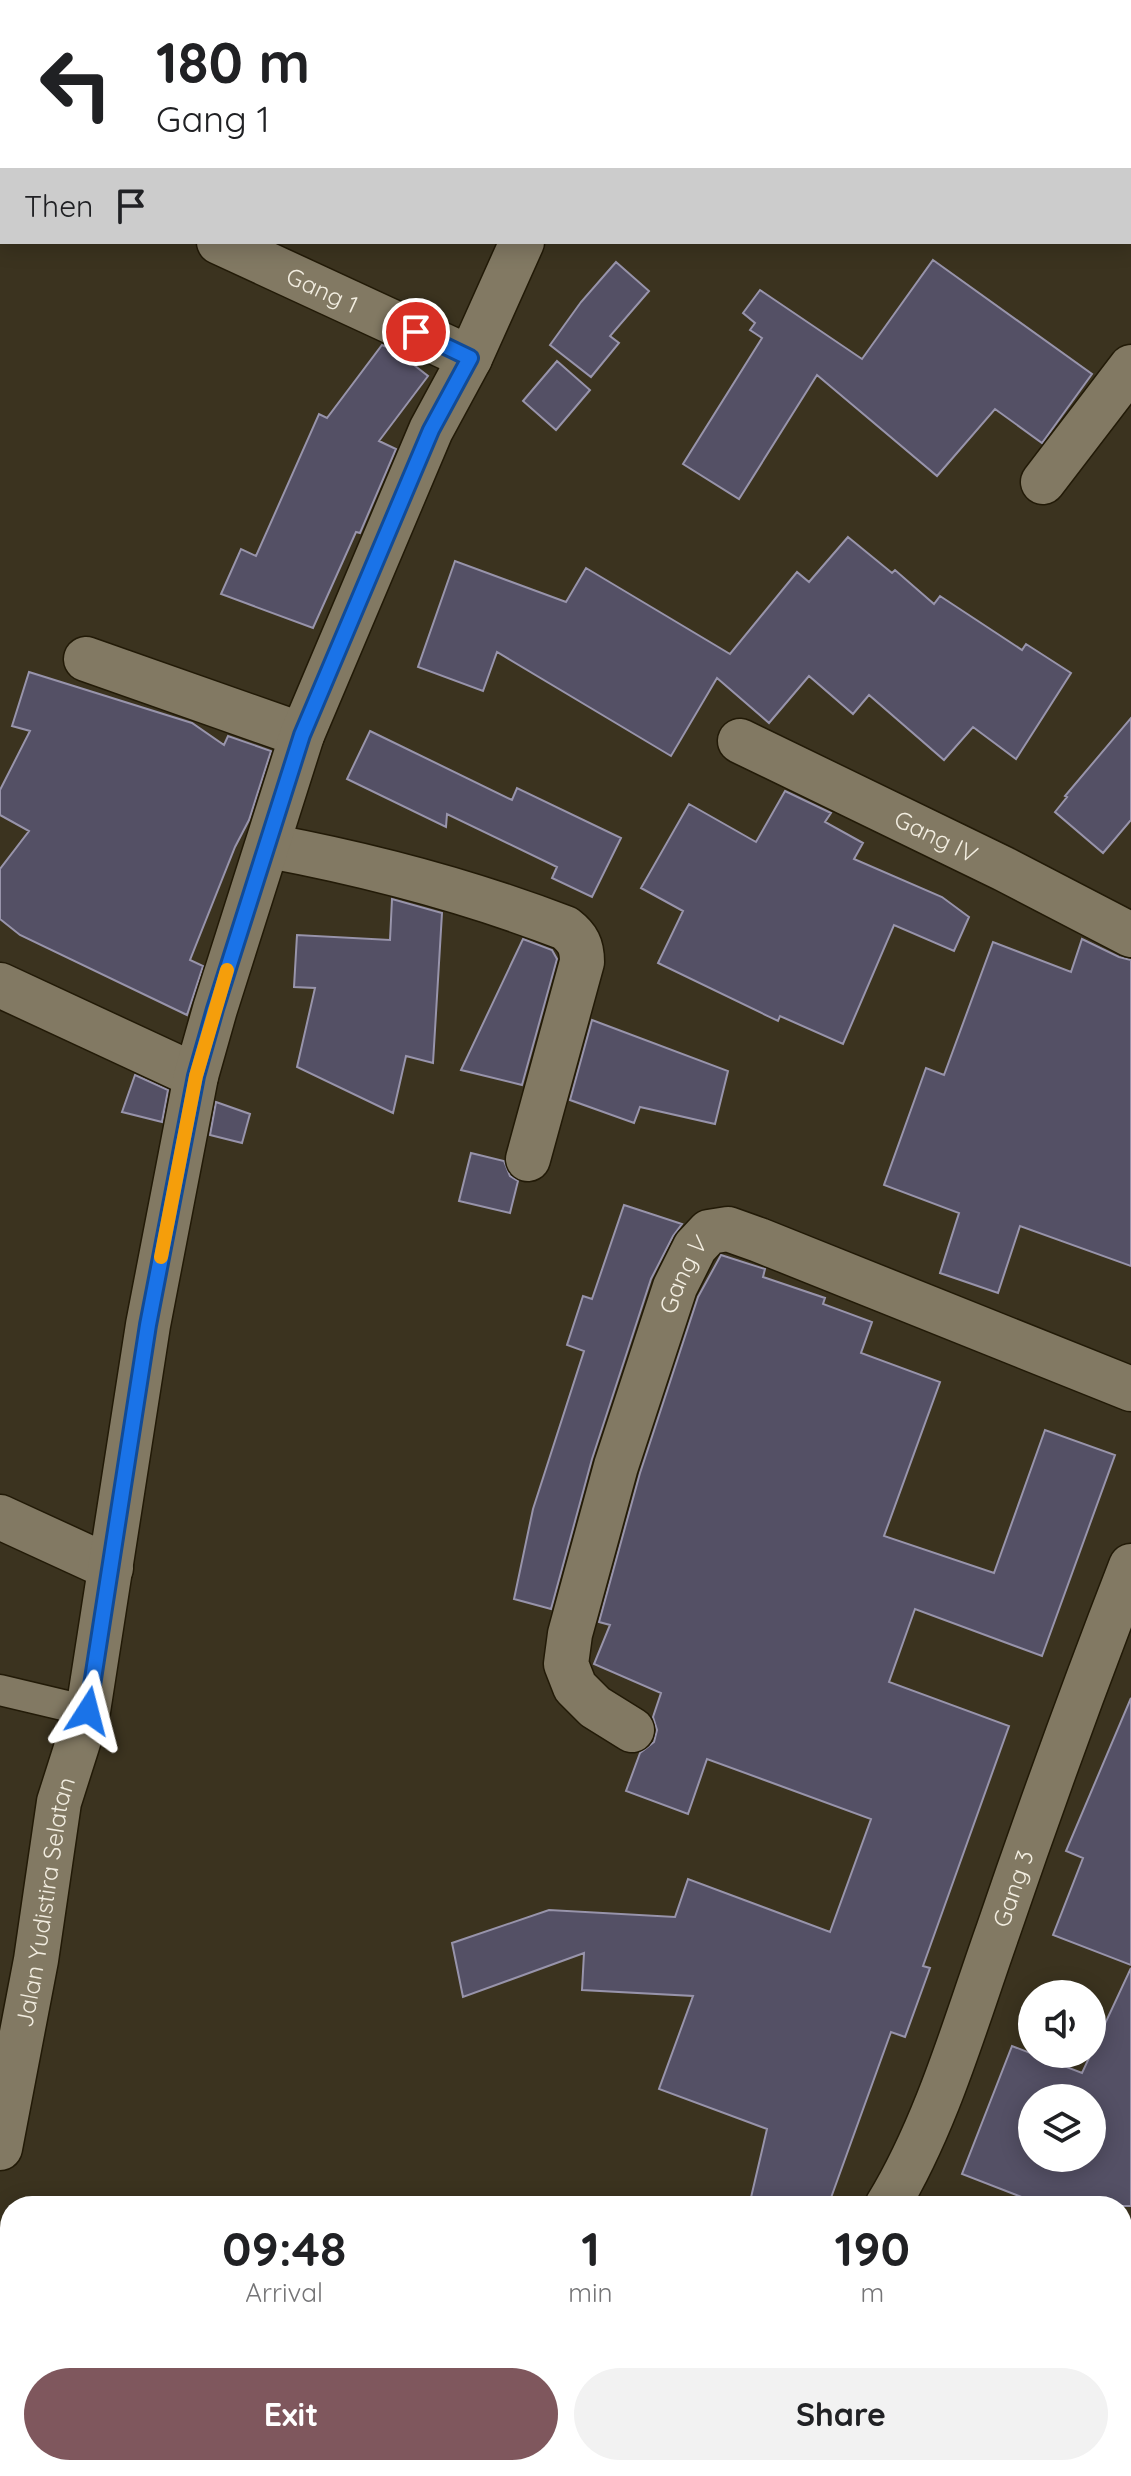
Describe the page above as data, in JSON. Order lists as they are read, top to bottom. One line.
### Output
{"streets":{"street":["Gang 1","Gang IV","Gang V","Gang 3","Jalan Yudistira Selatan"]},"crossings":[["Gang 1","Jalan Yudistira Selatan"]],"page":{"turn":["180 m","Gang 1"],"then":"Then","eta":["09:48","Arrival","1","min","190","m"],"buttons":["Exit","Share"]}}
